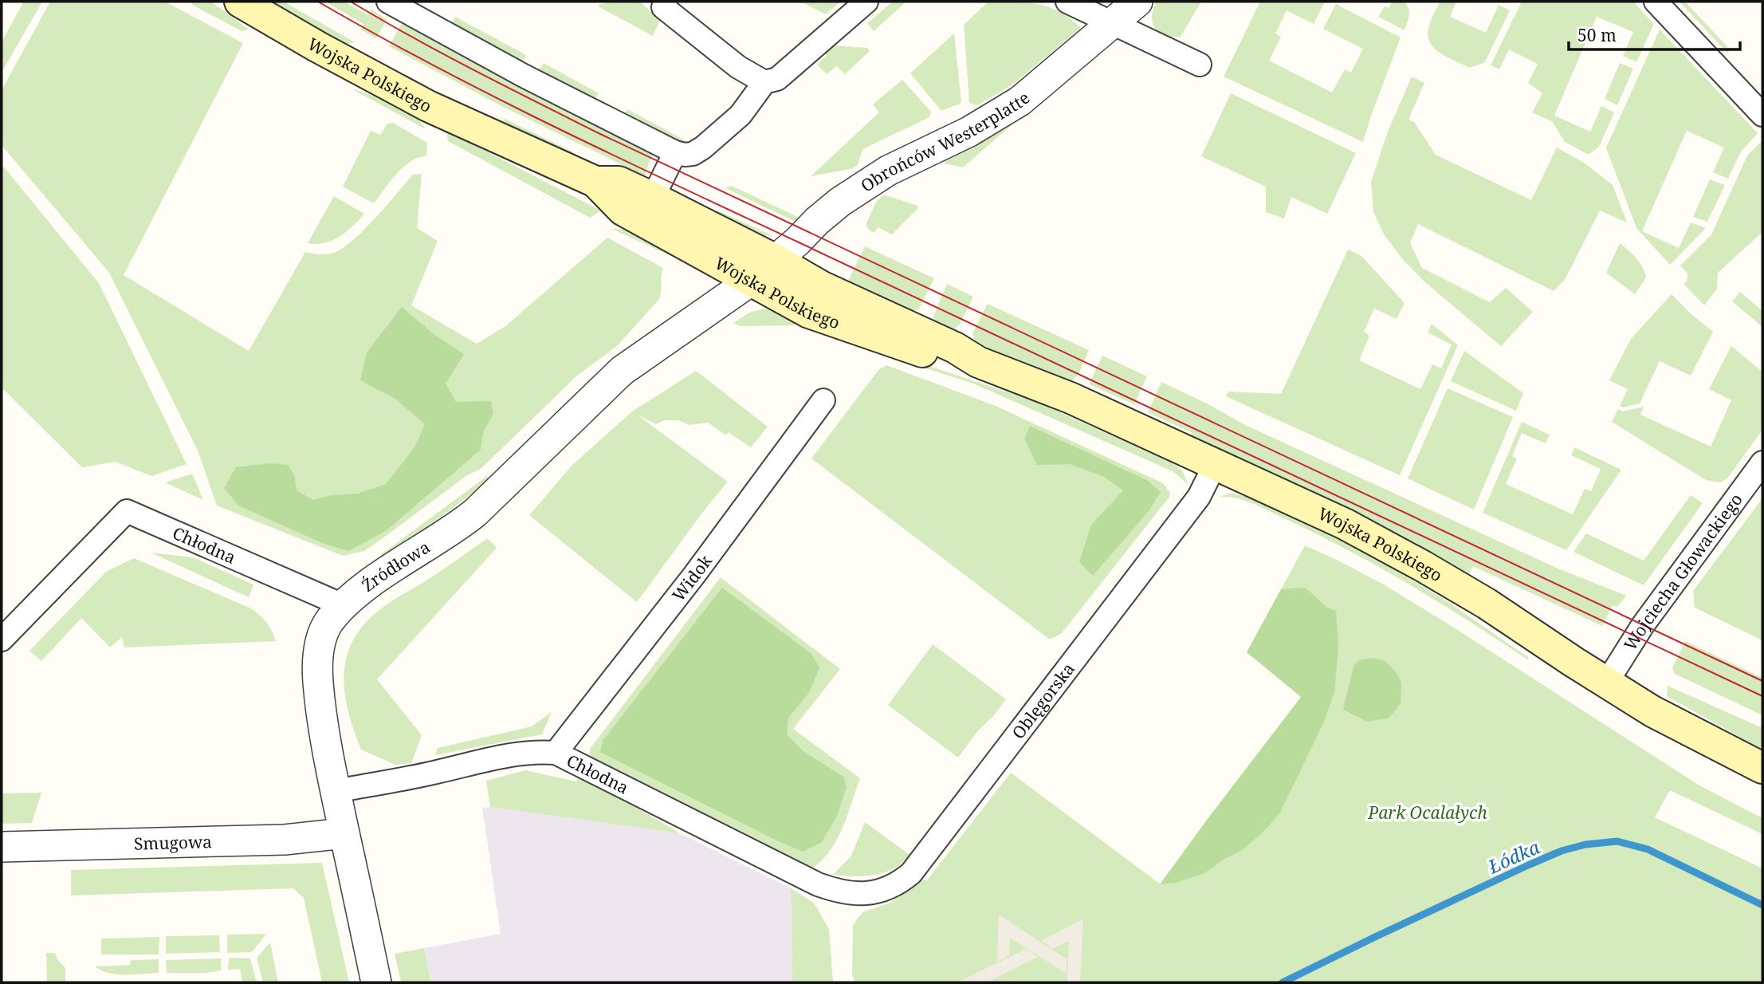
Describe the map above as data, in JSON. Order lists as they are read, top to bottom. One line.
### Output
{"streets":{"main road":["Wojska Polskiego"],"street":["Obrońców Westerplatte","Chłodna","Źródłowa","Wojciecha Głowackiego","Widok","Oblęgorska","Smugowa"]},"crossings":[["Wojska Polskiego","Obrońców Westerplatte"],["Wojska Polskiego","Źródłowa"],["Wojska Polskiego","Wojciecha Głowackiego"],["Wojska Polskiego","Oblęgorska"],["Obrońców Westerplatte","Źródłowa"],["Chłodna","Źródłowa"],["Chłodna","Widok"],["Chłodna","Oblęgorska"],["Źródłowa","Smugowa"]],"water":["Łódka"],"parks":["Park Ocalałych"],"scale_bar":"50 m"}
